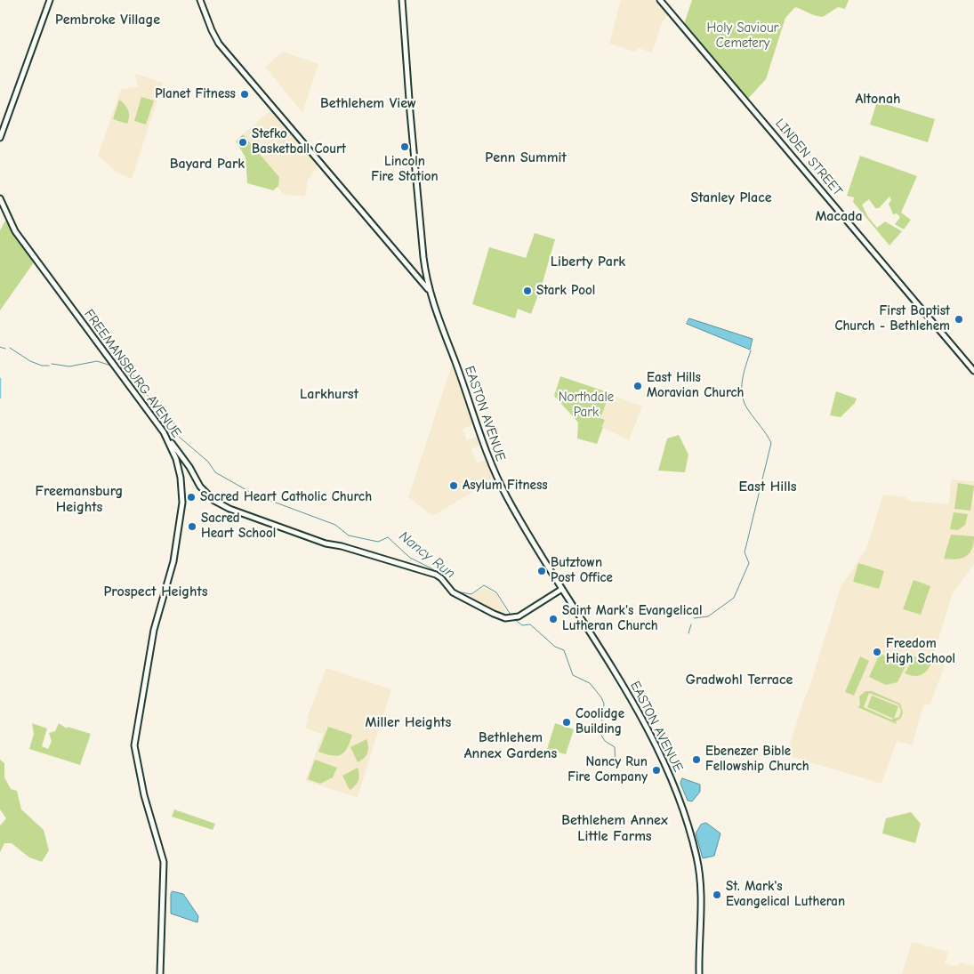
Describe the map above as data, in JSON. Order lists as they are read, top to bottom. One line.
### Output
{"streets":{"main road":["LINDEN STREET","FREEMANSBURG AVENUE","EASTON AVENUE"]},"districts":["Pembroke Village","Altonah","Bethlehem View","Penn Summit","Bayard Park","Stanley Place","Macada","Liberty Park","Larkhurst","East Hills","Freemansburg Heights","Prospect Heights","Gradwohl Terrace","Miller Heights","Bethlehem Annex Gardens","Bethlehem Annex Little Farms"],"water":["Nancy Run"],"parks":["Holy Saviour Cemetery","Northdale Park"],"places":["Planet Fitness","Stefko Basketball Court","Lincoln Fire Station","Stark Pool","First Baptist Church - Bethlehem","East Hills Moravian Church","Asylum Fitness","Sacred Heart Catholic Church","Sacred Heart School","Butztown Post Office","Saint Mark's Evangelical Lutheran Church","Freedom High School","Coolidge Building","Ebenezer Bible Fellowship Church","Nancy Run Fire Company","St. Mark's Evangelical Lutheran"]}
